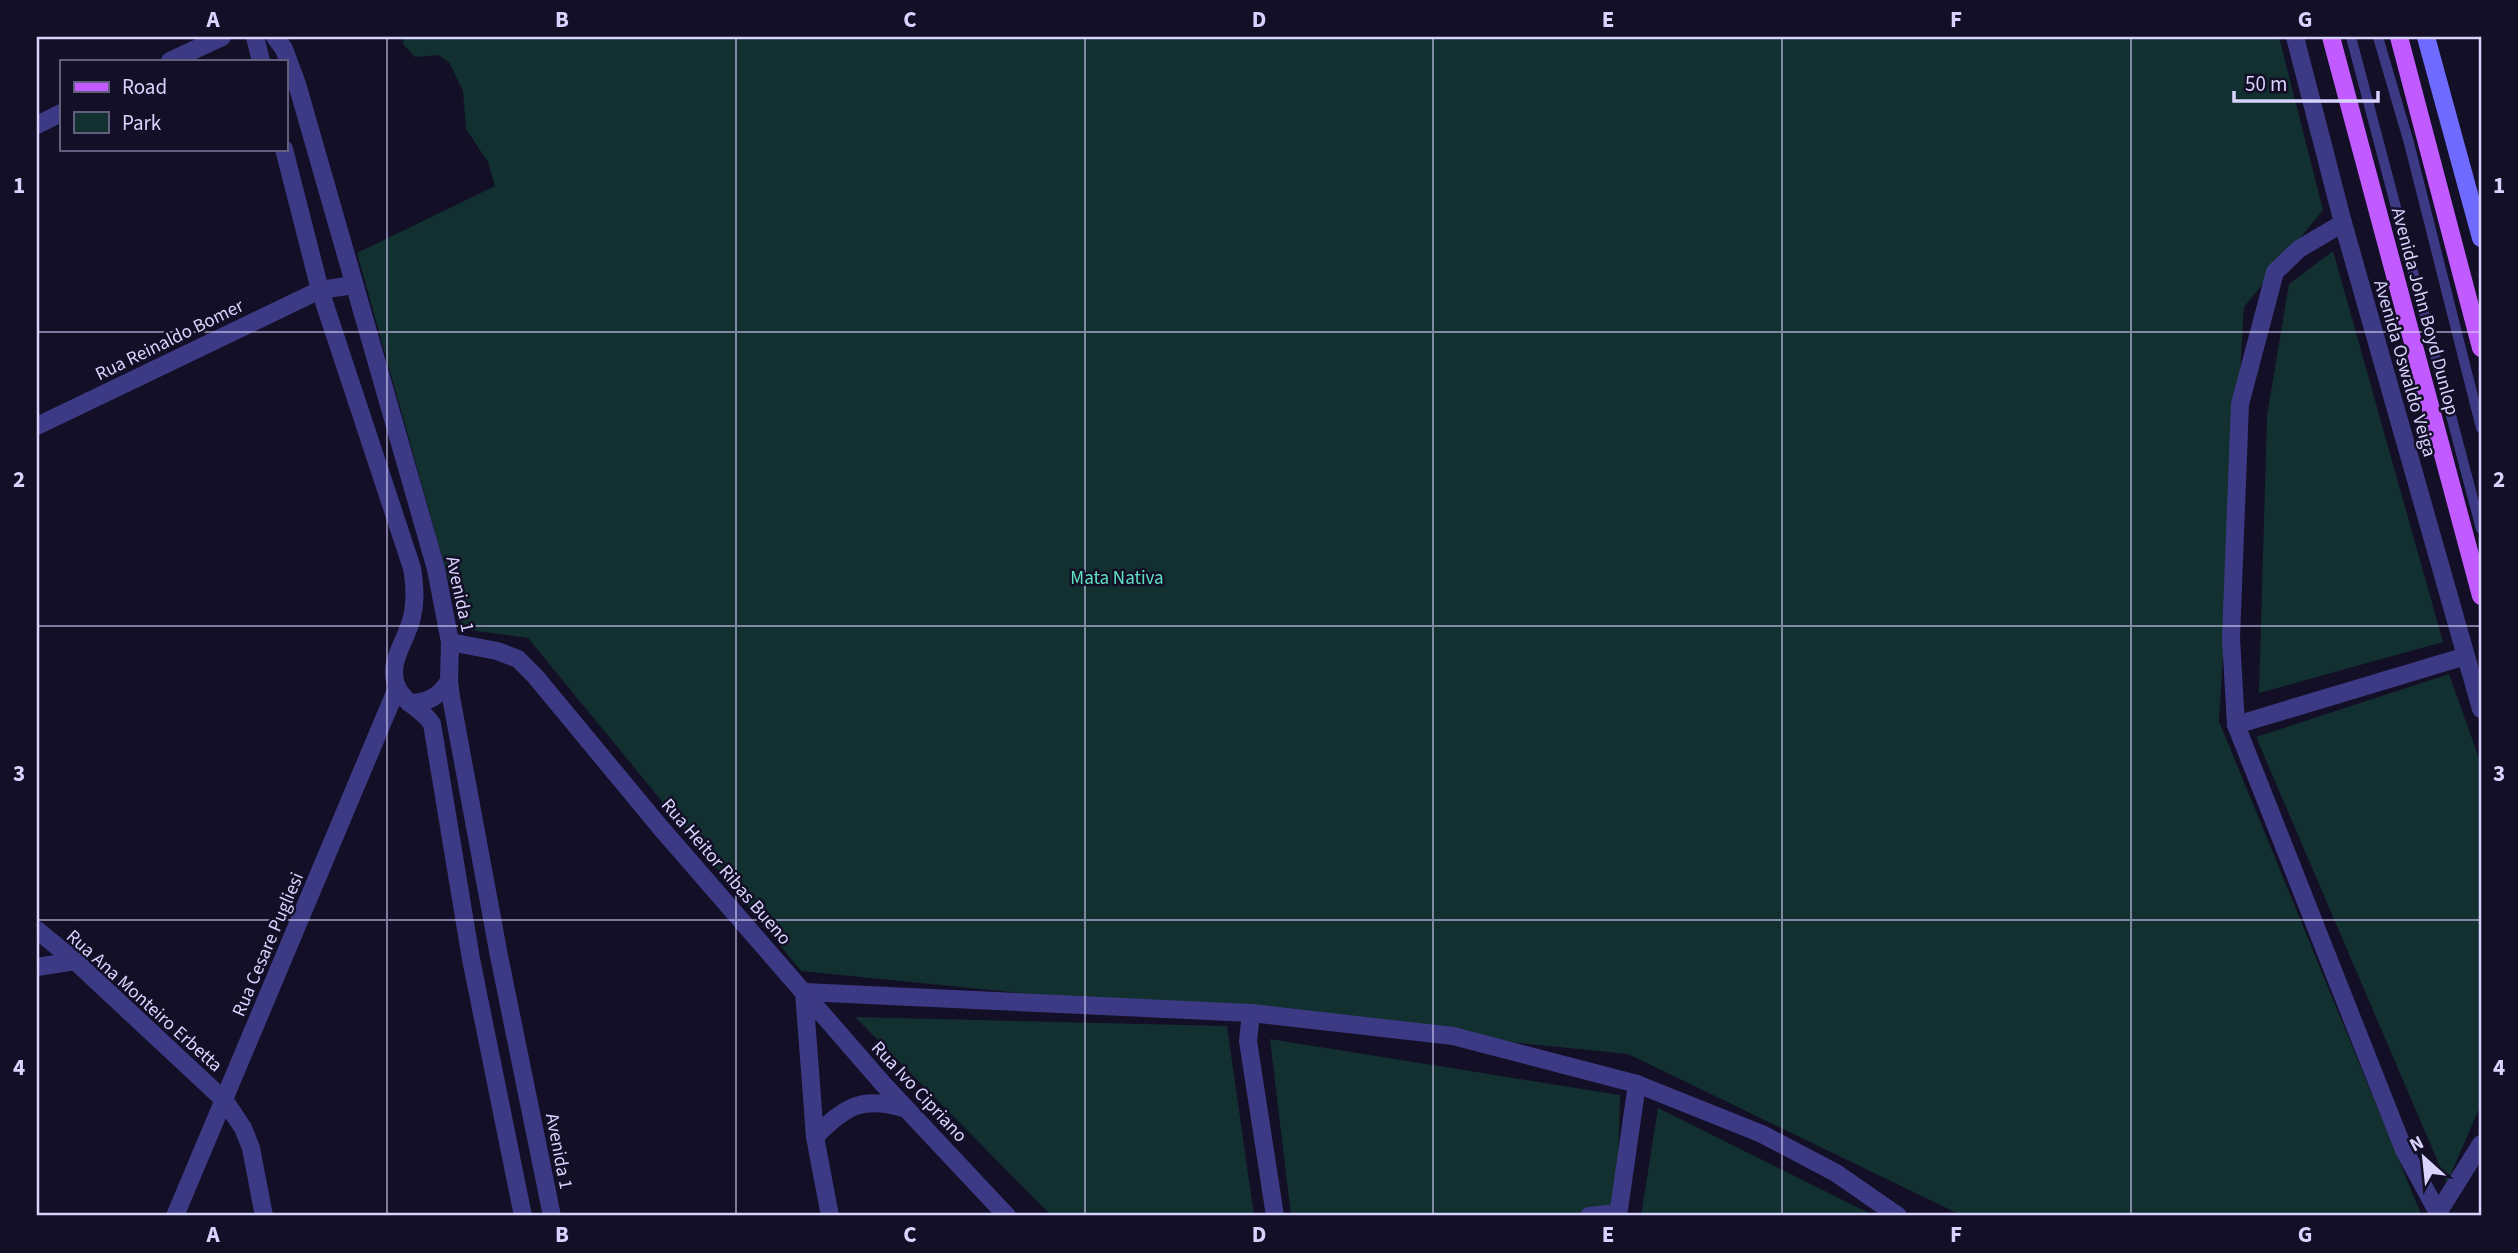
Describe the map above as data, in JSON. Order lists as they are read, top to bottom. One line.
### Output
{"streets":{"main road":["Avenida John Boyd Dunlop"],"street":["Rua Reinaldo Bomer","Avenida Oswaldo Veiga","Avenida 1","Rua Heitor Ribas Bueno","Rua Cesare Pugliesi","Rua Ana Monteiro Erbetta","Rua Ivo Cipriano"]},"crossings":[["Rua Reinaldo Bomer","Avenida 1"],["Avenida 1","Rua Heitor Ribas Bueno"],["Rua Heitor Ribas Bueno","Rua Ivo Cipriano"],["Rua Cesare Pugliesi","Rua Ana Monteiro Erbetta"]],"parks":["Mata Nativa"],"legend":["Road","Park"],"scale_bar":"50 m","north":"top left","grid":{"columns":["A","B","C","D","E","F","G"],"rows":["1","2","3","4"]}}
